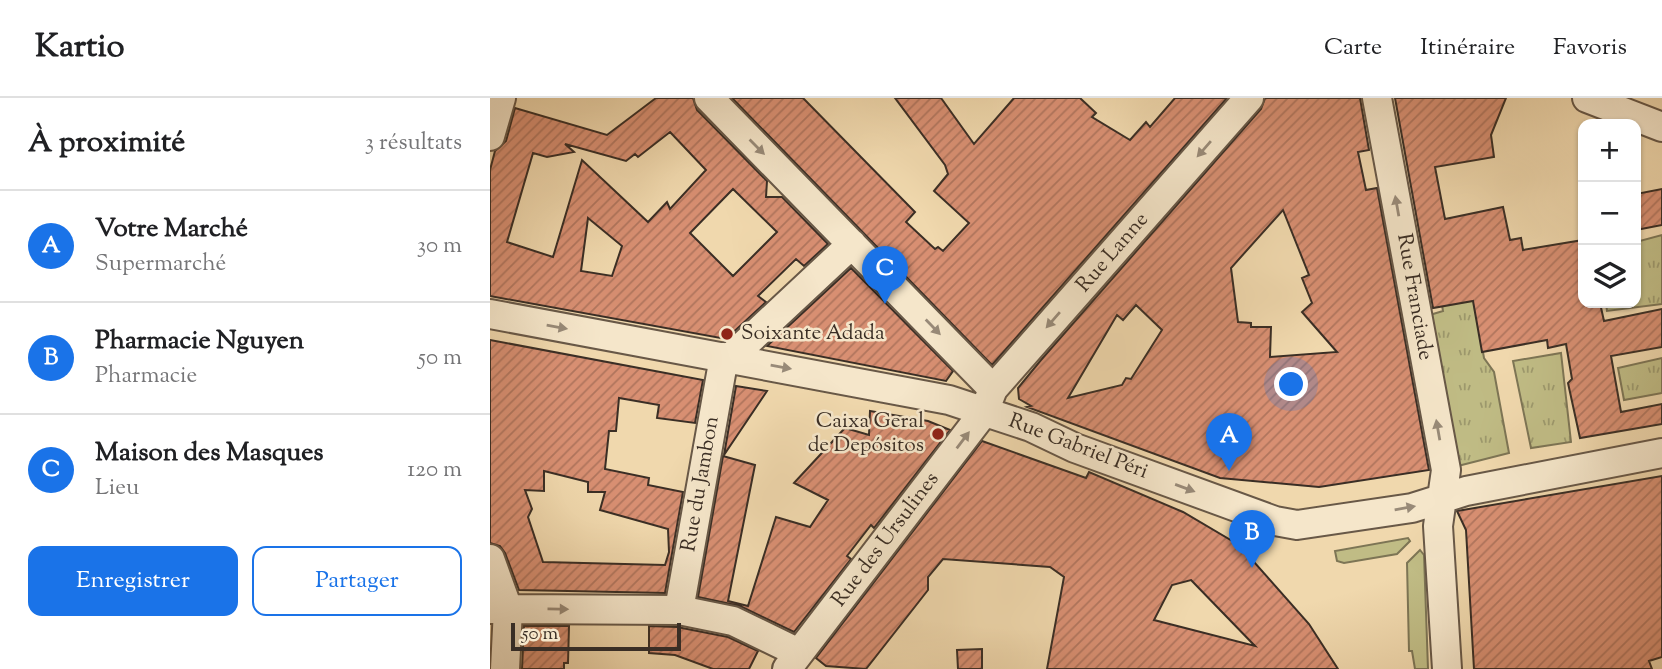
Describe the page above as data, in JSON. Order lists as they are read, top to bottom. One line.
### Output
{"streets":{"street":["Rue Lanne","Rue Franciade","Rue Gabriel Péri","Rue du Jambon","Rue des Ursulines"]},"crossings":[["Rue Lanne","Rue Gabriel Péri"],["Rue Lanne","Rue des Ursulines"],["Rue Franciade","Rue Gabriel Péri"],["Rue Gabriel Péri","Rue du Jambon"],["Rue Gabriel Péri","Rue des Ursulines"]],"one_way":["Rue Lanne","Rue Franciade","Rue Gabriel Péri"],"places":["Soixante Adada","Caixa Geral de Depósitos"],"scale_bar":"50 m","page":{"header":"Kartio","nav":["Carte","Itinéraire","Favoris"],"heading":["À proximité","3 résultats"],"map_buttons":["+","−"],"list":[{"mark":"A","name":"Votre Marché","note":"Supermarché","value":"30 m"},{"mark":"B","name":"Pharmacie Nguyen","note":"Pharmacie","value":"50 m"},{"mark":"C","name":"Maison des Masques","note":"Lieu","value":"120 m"}],"pins":["C","A","B"],"buttons":["Enregistrer","Partager"],"scale":"50 m"}}
